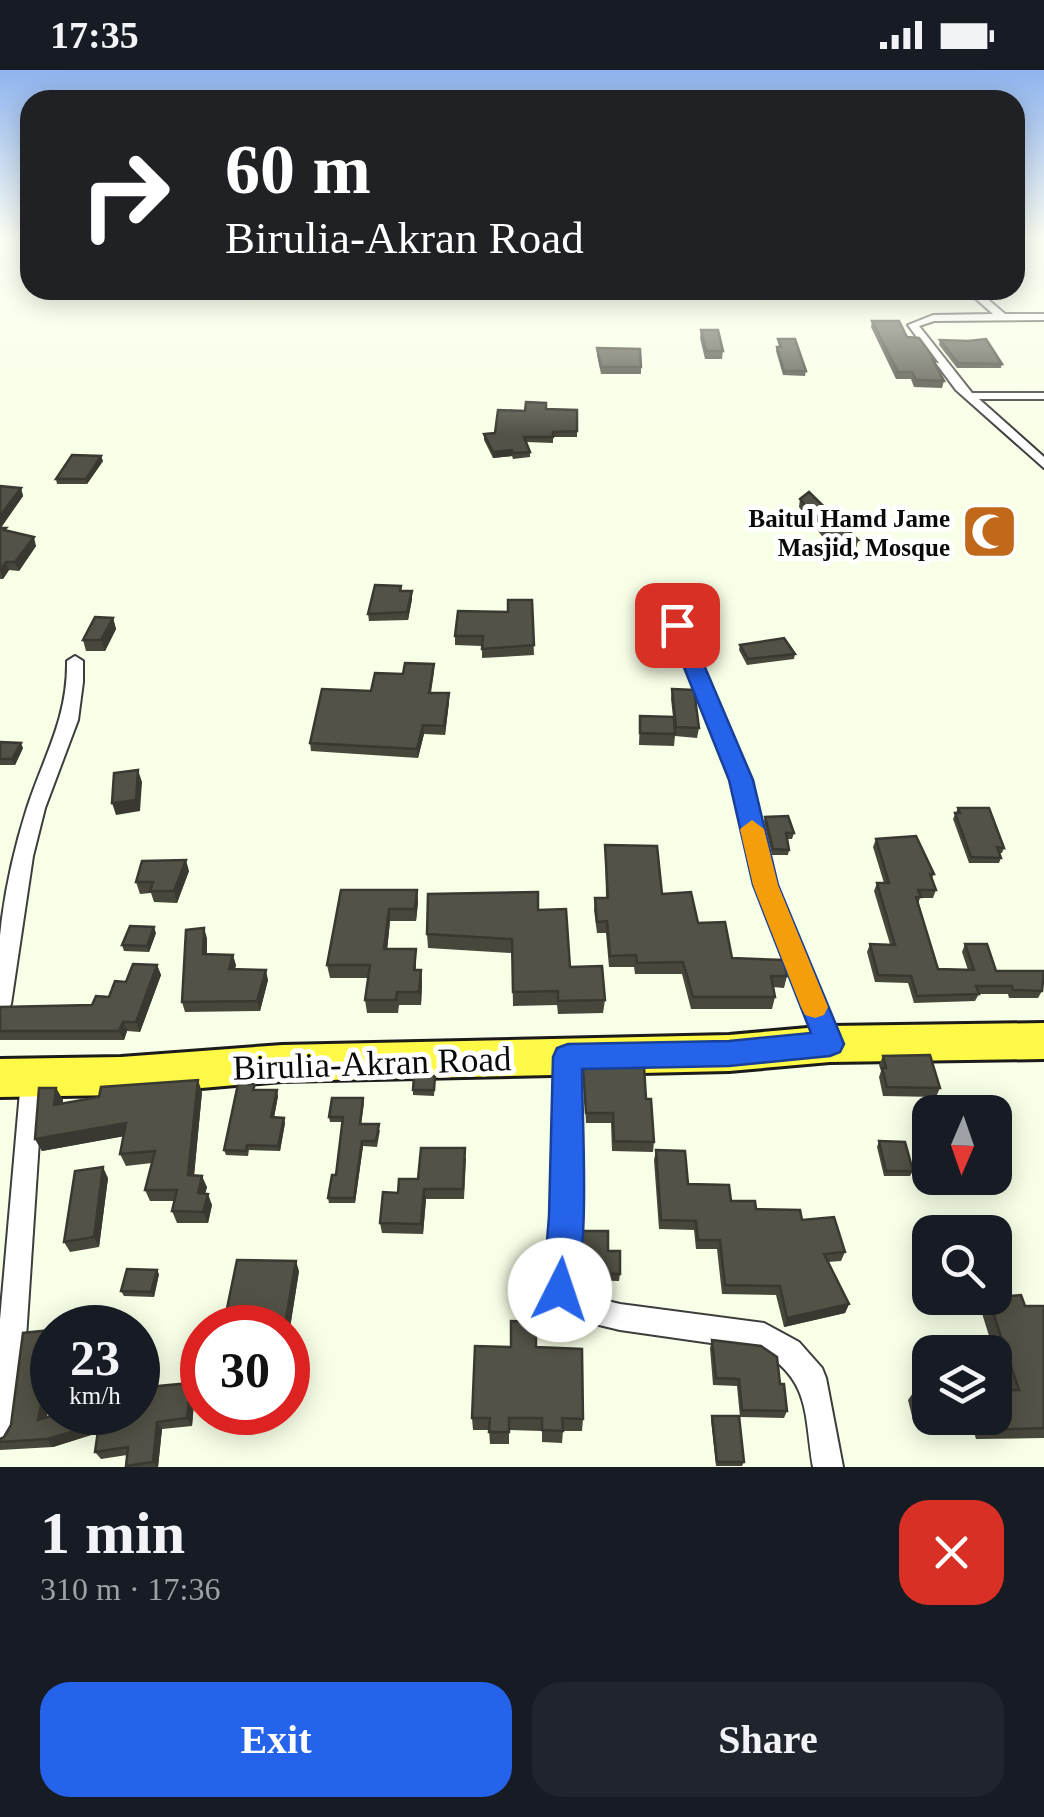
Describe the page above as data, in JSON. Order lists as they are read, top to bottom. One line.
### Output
{"streets":{"highway":["Birulia-Akran Road"]},"places":{"mosque":["Baitul Hamd Jame Masjid, Mosque"]},"north":"bottom","page":{"status":"17:35","turn":["60 m","Birulia-Akran Road"],"speed":"23 km/h","limit":"30","heading":["1 min","310 m · 17:36"],"buttons":["Exit","Share"]}}
